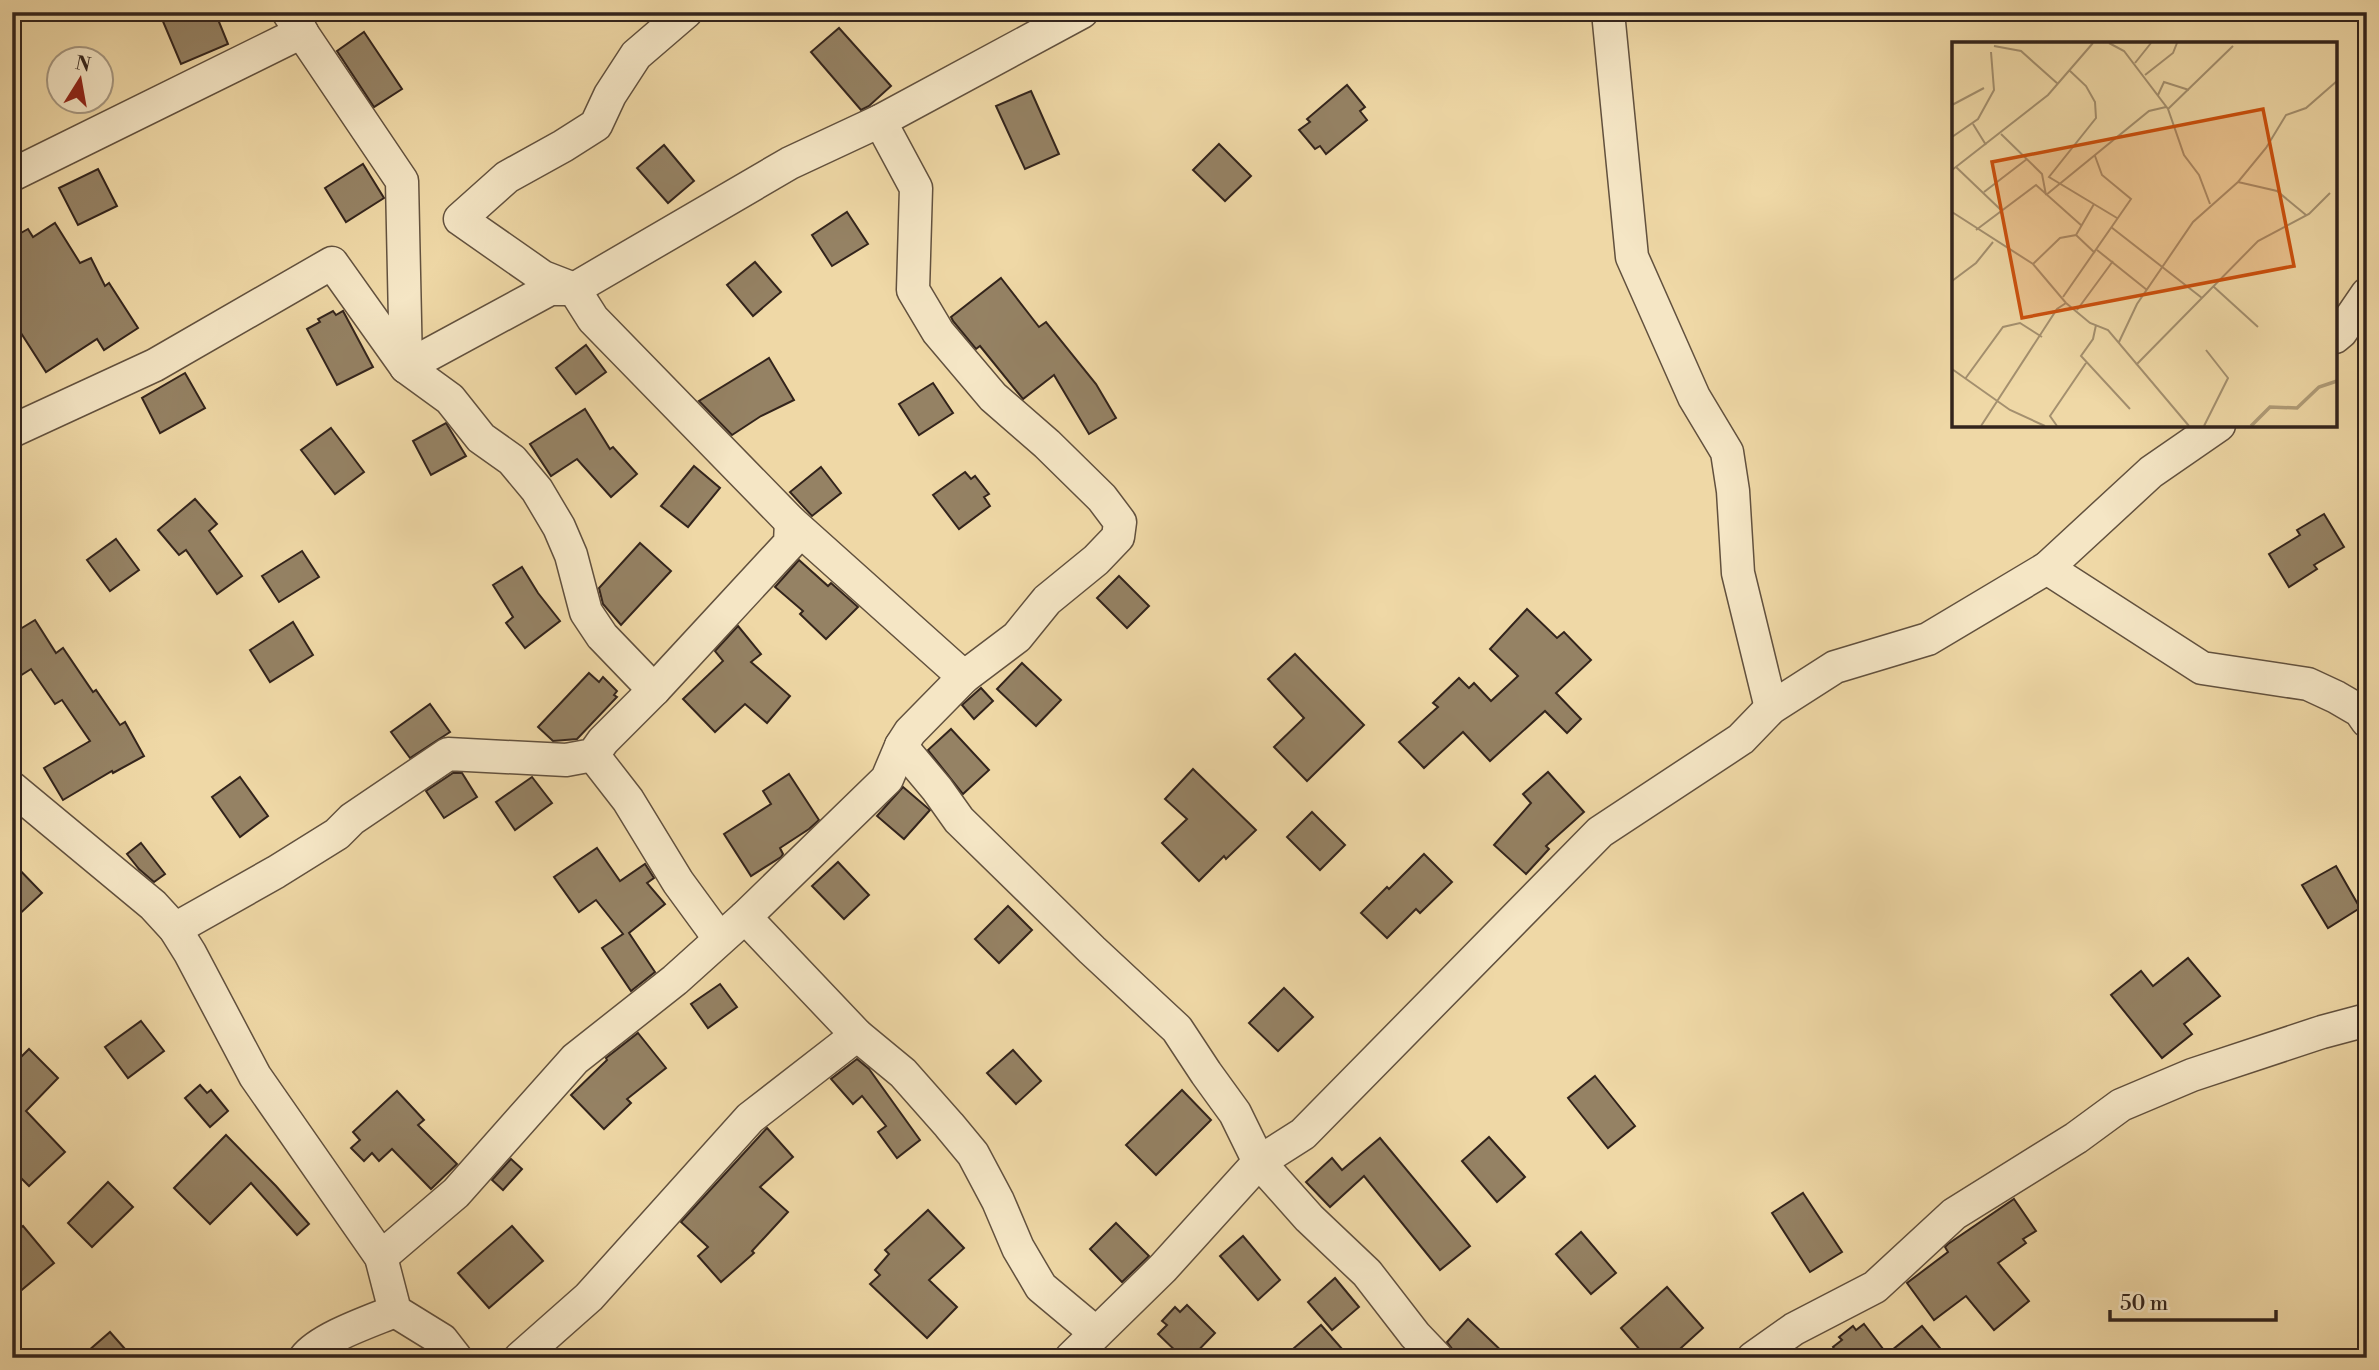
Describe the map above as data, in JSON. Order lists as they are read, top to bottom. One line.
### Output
{"scale_bar":"50 m","north":"top"}
